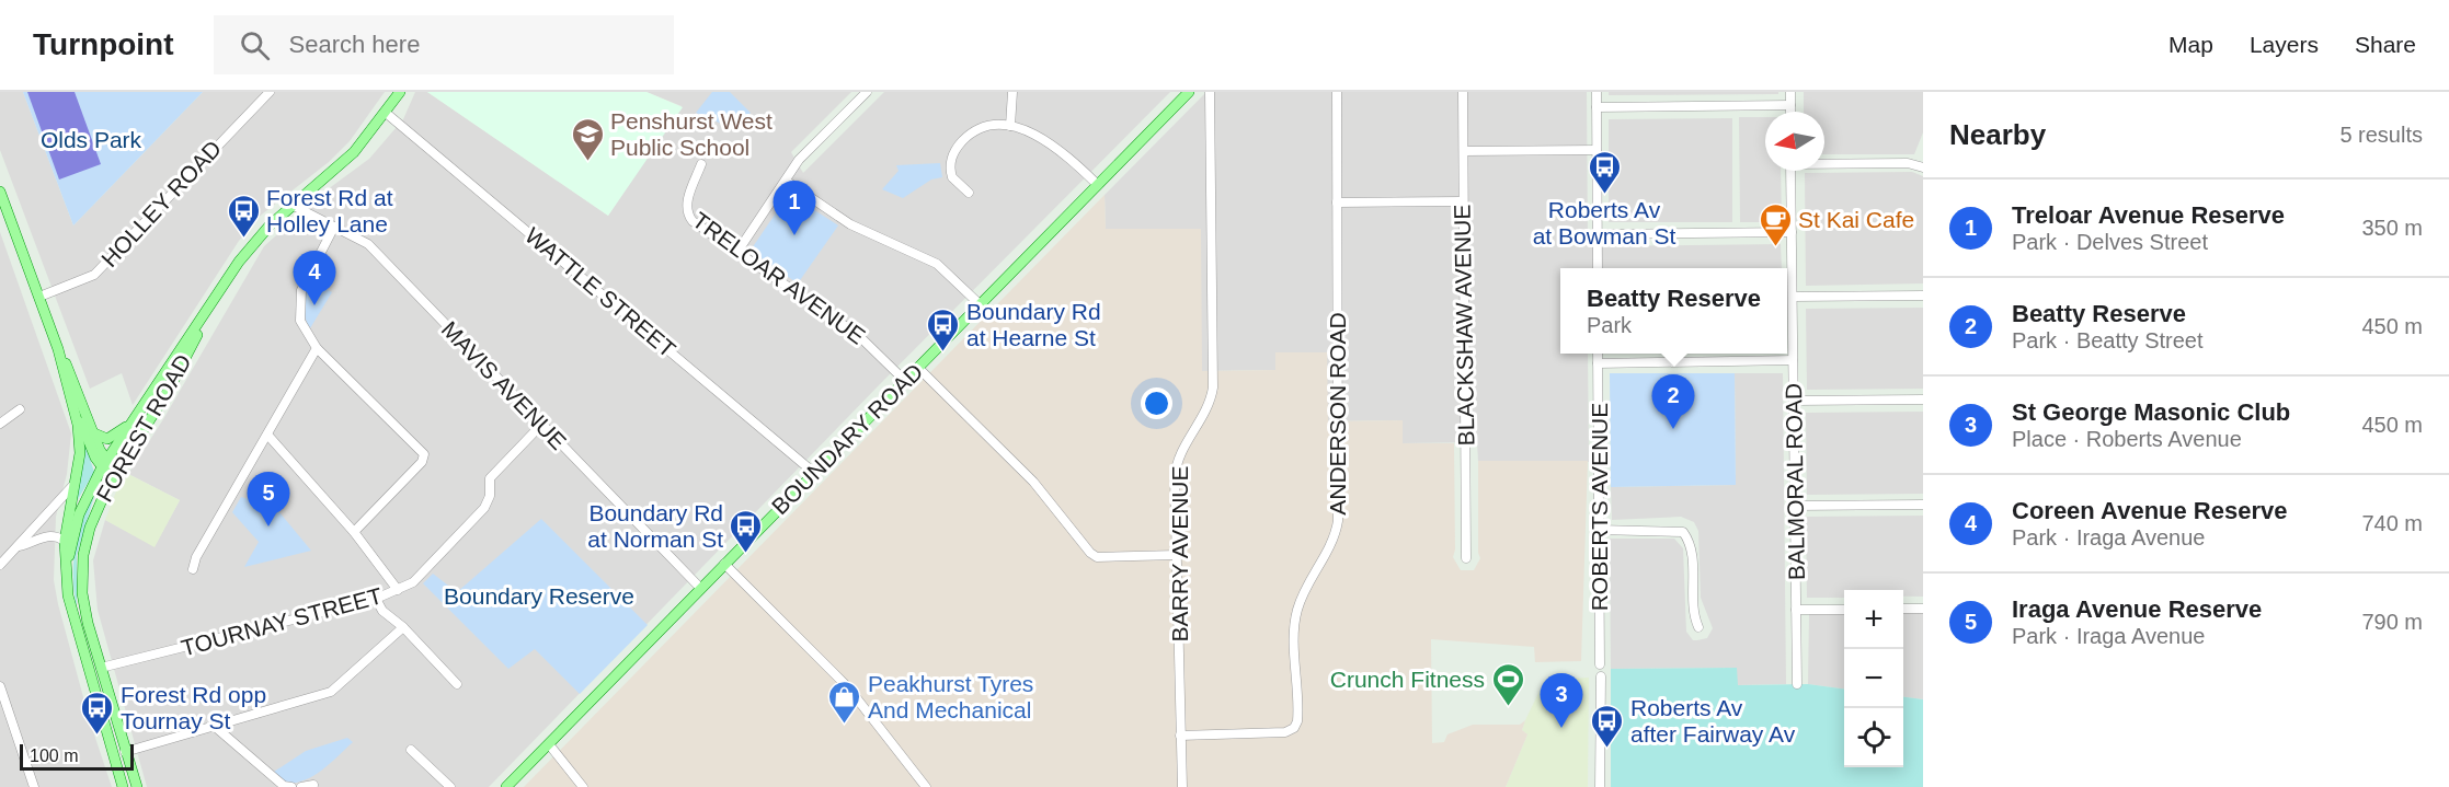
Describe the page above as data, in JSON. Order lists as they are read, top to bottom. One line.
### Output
{"streets":{"main road":["FOREST ROAD","BOUNDARY ROAD"],"street":["HOLLEY ROAD","TRELOAR AVENUE","WATTLE STREET","BLACKSHAW AVENUE","MAVIS AVENUE","ANDERSON ROAD","BALMORAL ROAD","ROBERTS AVENUE","BARRY AVENUE","TOURNAY STREET"]},"crossings":[["TRELOAR AVENUE","BOUNDARY ROAD"],["WATTLE STREET","FOREST ROAD"],["WATTLE STREET","BOUNDARY ROAD"],["MAVIS AVENUE","FOREST ROAD"],["MAVIS AVENUE","BOUNDARY ROAD"],["MAVIS AVENUE","TOURNAY STREET"],["ANDERSON ROAD","BARRY AVENUE"],["FOREST ROAD","TOURNAY STREET"]],"parks":["Olds Park","Boundary Reserve"],"places":{"school or university":["Penshurst West Public School"],"bus stop":["Roberts Av at Bowman St","Forest Rd at Holley Lane","Boundary Rd at Hearne St","Boundary Rd at Norman St","Forest Rd opp Tournay St","Roberts Av after Fairway Av"],"cafe":["St Kai Cafe"],"sports":["Crunch Fitness"],"shop":["Peakhurst Tyres And Mechanical"]},"scale_bar":"100 m","north":"left","page":{"header":"Turnpoint","search":"Search here","nav":["Map","Layers","Share"],"heading":["Nearby","5 results"],"list":[{"mark":"1","name":"Treloar Avenue Reserve","note":"Park · Delves Street","value":"350 m"},{"mark":"2","name":"Beatty Reserve","note":"Park · Beatty Street","value":"450 m"},{"mark":"3","name":"St George Masonic Club","note":"Place · Roberts Avenue","value":"450 m"},{"mark":"4","name":"Coreen Avenue Reserve","note":"Park · Iraga Avenue","value":"740 m"},{"mark":"5","name":"Iraga Avenue Reserve","note":"Park · Iraga Avenue","value":"790 m"}],"pins":["1","4","2","5","3"],"popup":["Beatty Reserve","Park"],"map_buttons":["+","−"],"scale":"100 m"}}
